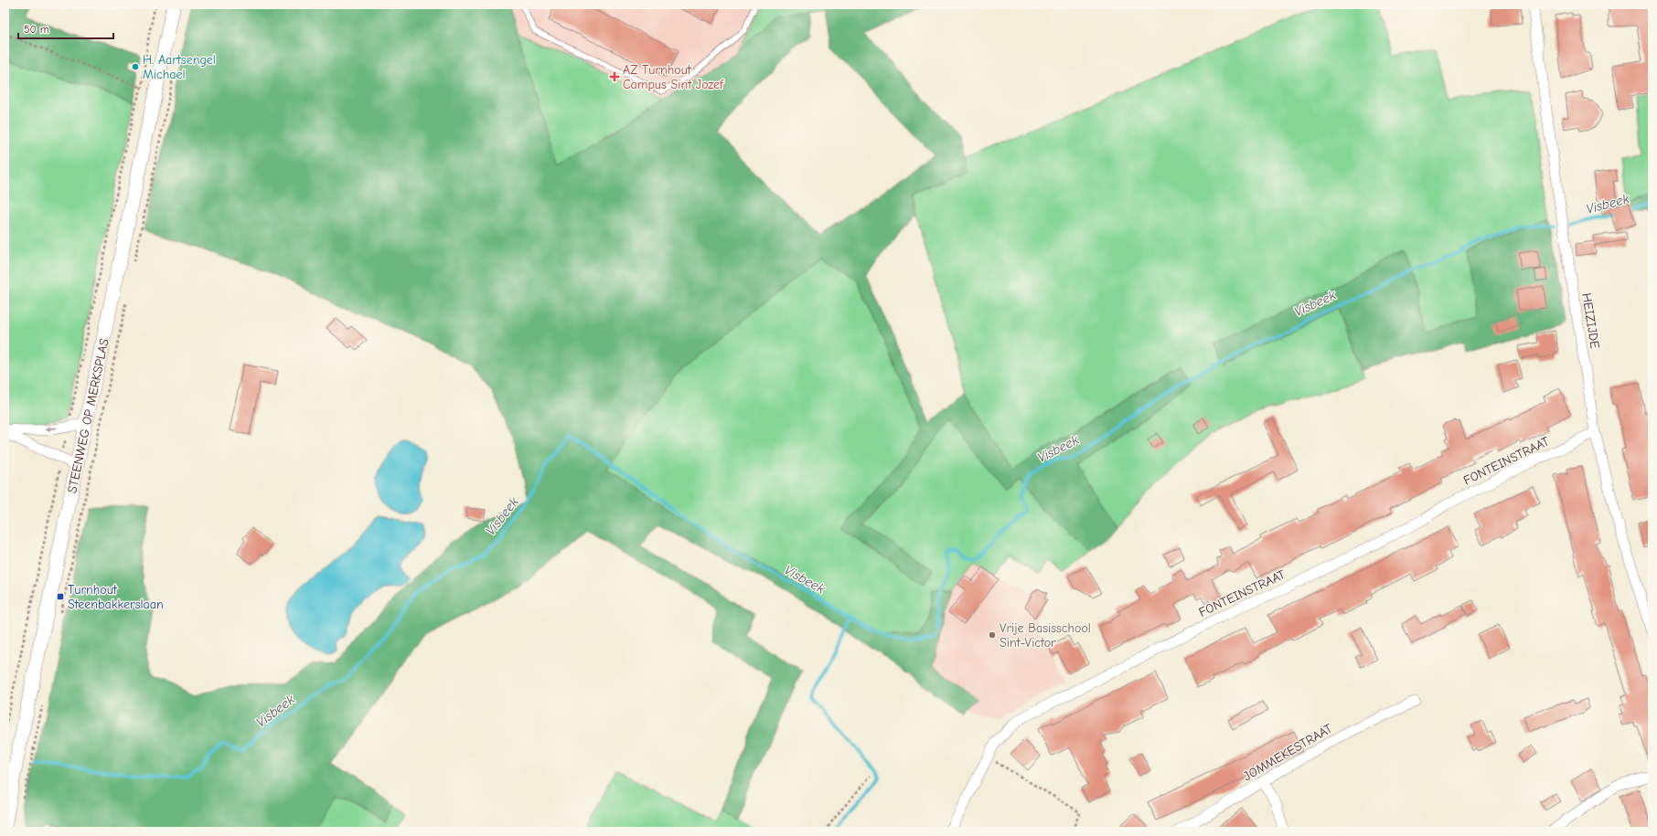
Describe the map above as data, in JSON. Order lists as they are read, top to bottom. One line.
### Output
{"streets":{"street":["HEIZIJDE","STEENWEG OP MERKSPLAS","FONTEINSTRAAT","JOMMEKESTRAAT"]},"crossings":[["HEIZIJDE","FONTEINSTRAAT"]],"water":["Visbeek"],"places":{"other":["H. Aartsengel Michael","Vrije Basisschool Sint-Victor"],"health":["AZ Turnhout Campus Sint Jozef"],"transit":["Turnhout Steenbakkerslaan"]},"scale_bar":"50 m"}
